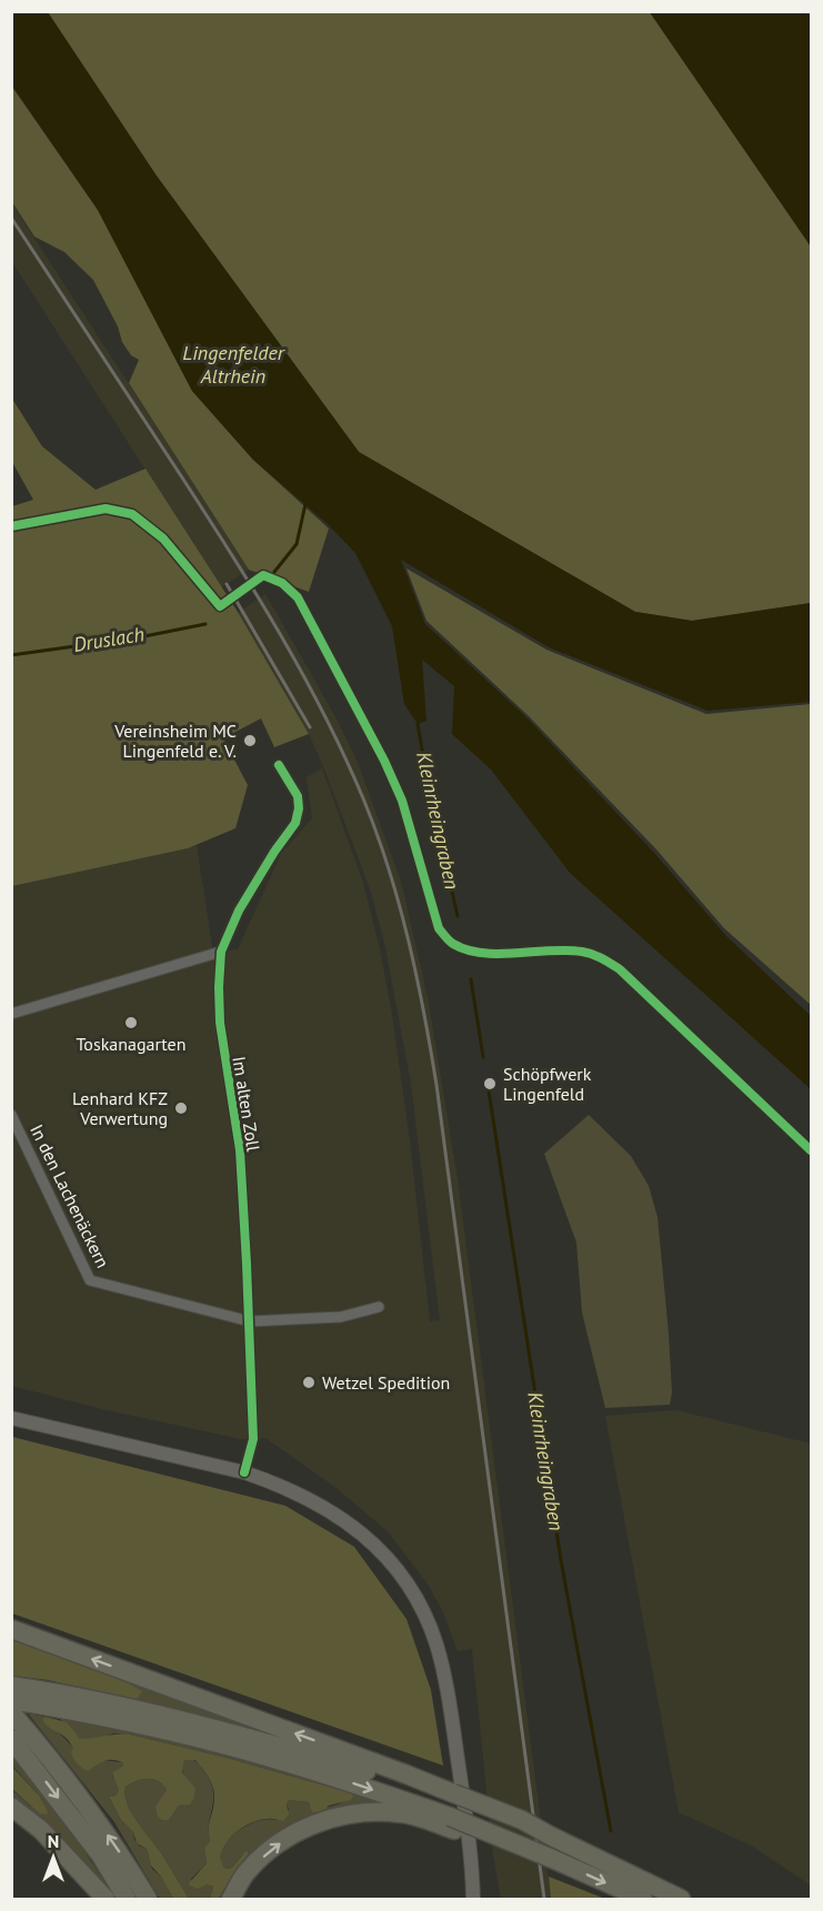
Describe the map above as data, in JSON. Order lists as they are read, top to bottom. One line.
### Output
{"streets":{"street":["Im alten Zoll","In den Lachenäckern"]},"crossings":[["Im alten Zoll","In den Lachenäckern"]],"water":["Lingenfelder Altrhein","Druslach","Kleinrheingraben"],"places":["Vereinsheim MC Lingenfeld e. V.","Toskanagarten","Schöpfwerk Lingenfeld","Lenhard KFZ Verwertung","Wetzel Spedition"],"north":"top"}
